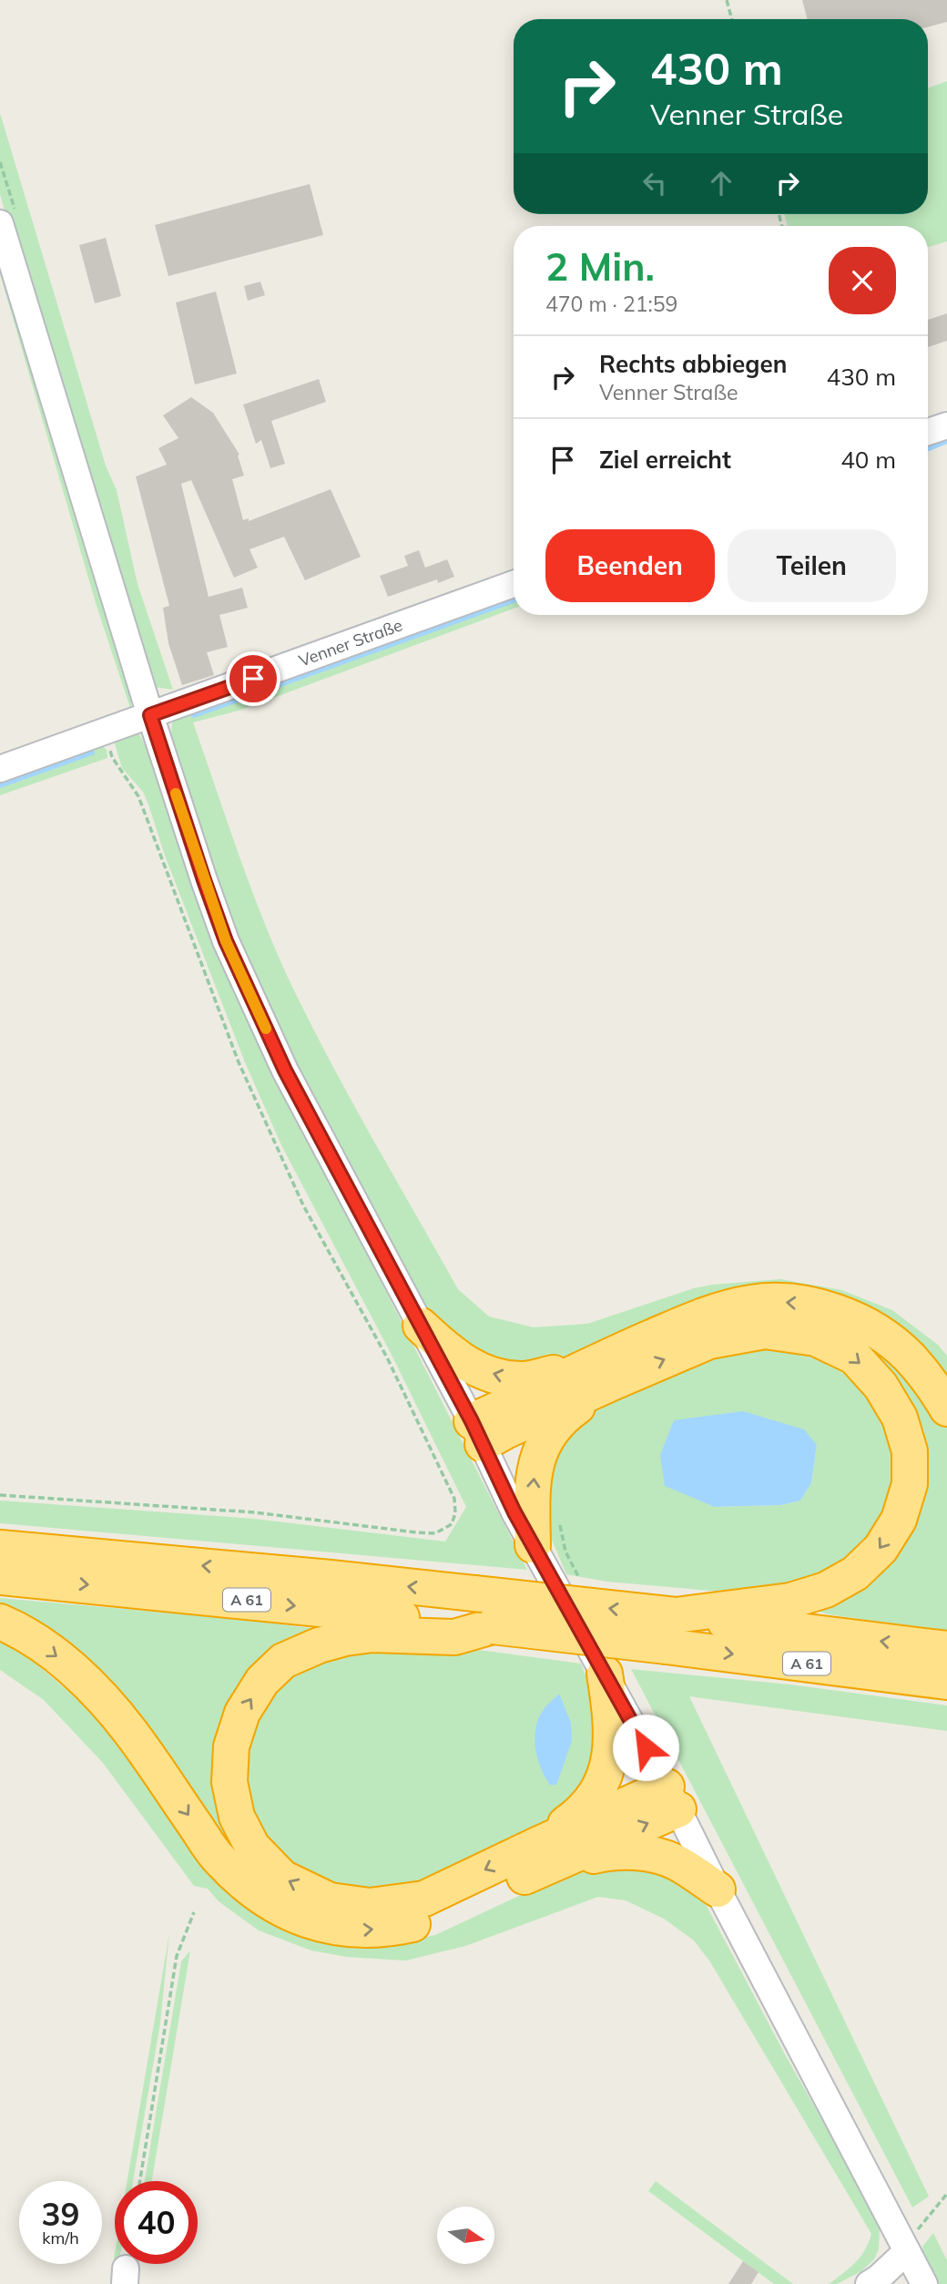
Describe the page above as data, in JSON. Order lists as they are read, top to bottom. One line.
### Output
{"streets":{"highway":["A 61"],"street":["Venner Straße"]},"north":"right","page":{"turn":["430 m","Venner Straße"],"heading":["2 Min.","470 m · 21:59"],"list":[{"name":"Rechts abbiegen","note":"Venner Straße","value":"430 m"},{"name":"Ziel erreicht","value":"40 m"}],"buttons":["Beenden","Teilen"],"speed":"39 km/h","limit":"40"}}
